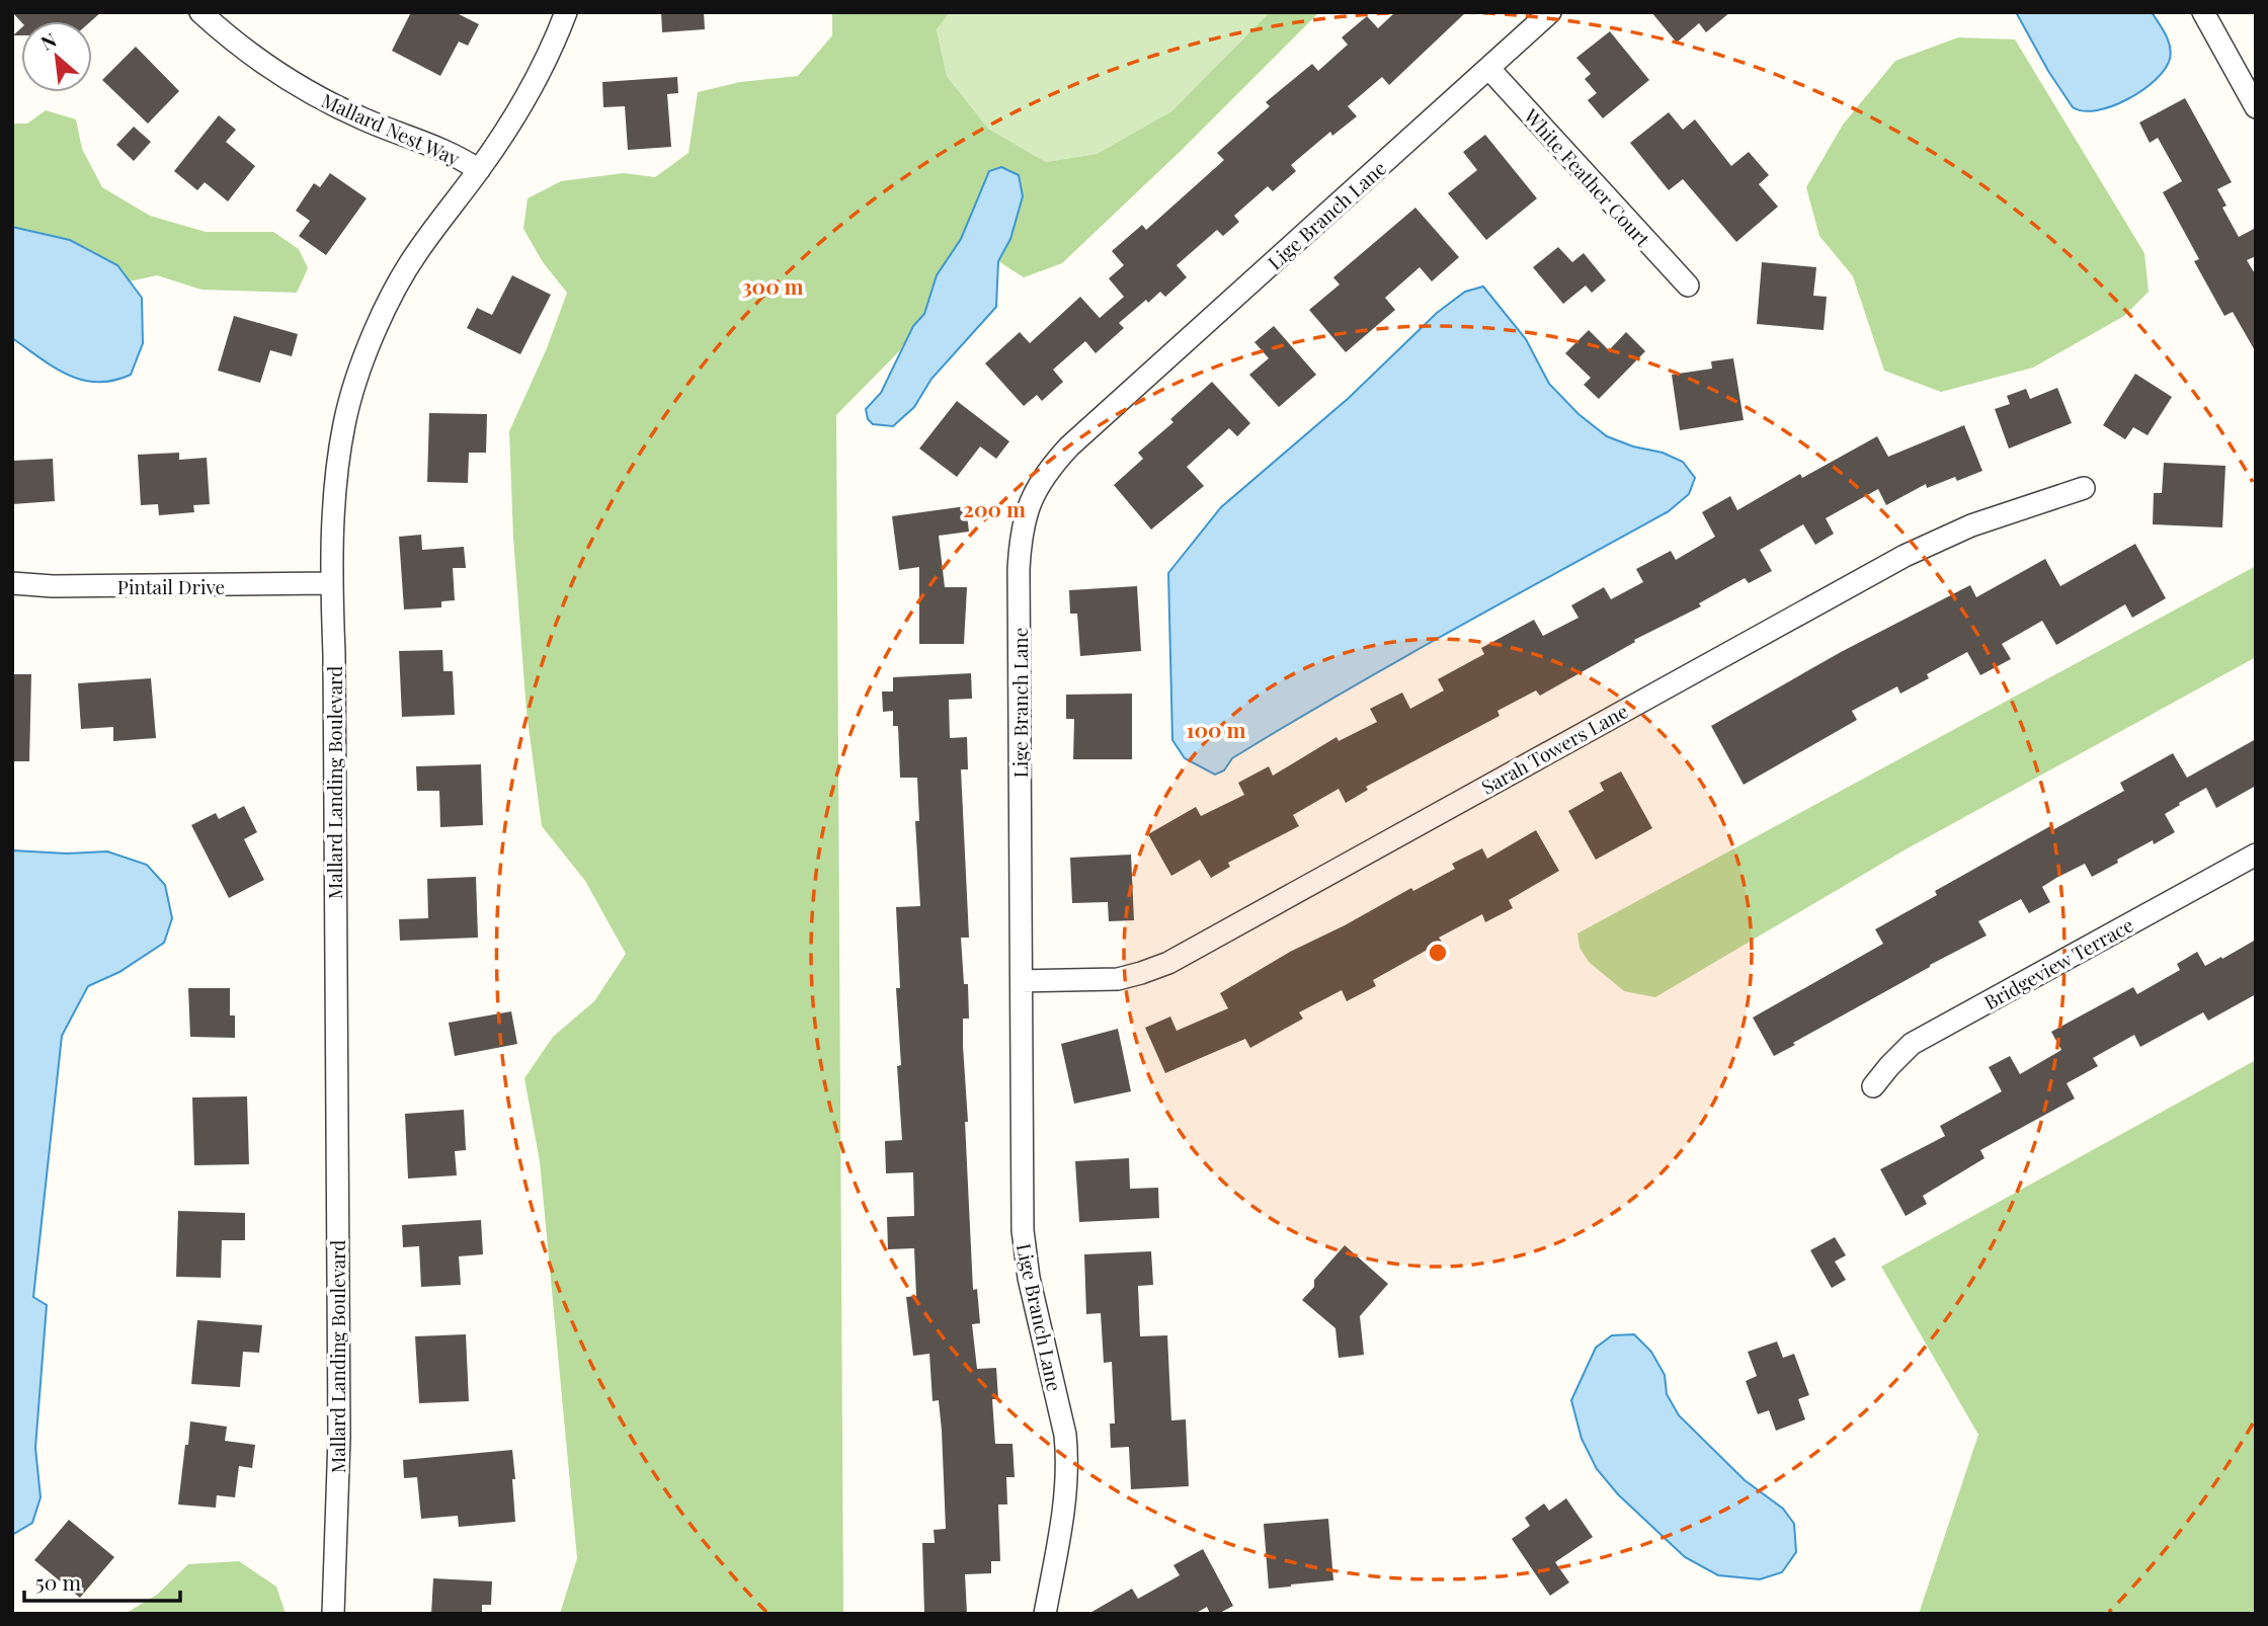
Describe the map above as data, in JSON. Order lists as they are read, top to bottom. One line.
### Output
{"streets":{"street":["Mallard Nest Way","White Feather Court","Lige Branch Lane","Pintail Drive","Sarah Towers Lane","Mallard Landing Boulevard","Bridgeview Terrace"]},"crossings":[["Mallard Nest Way","Mallard Landing Boulevard"],["White Feather Court","Lige Branch Lane"],["Lige Branch Lane","Sarah Towers Lane"],["Pintail Drive","Mallard Landing Boulevard"]],"scale_bar":"50 m","north":"top left","rings":["300 m","200 m","100 m"]}
